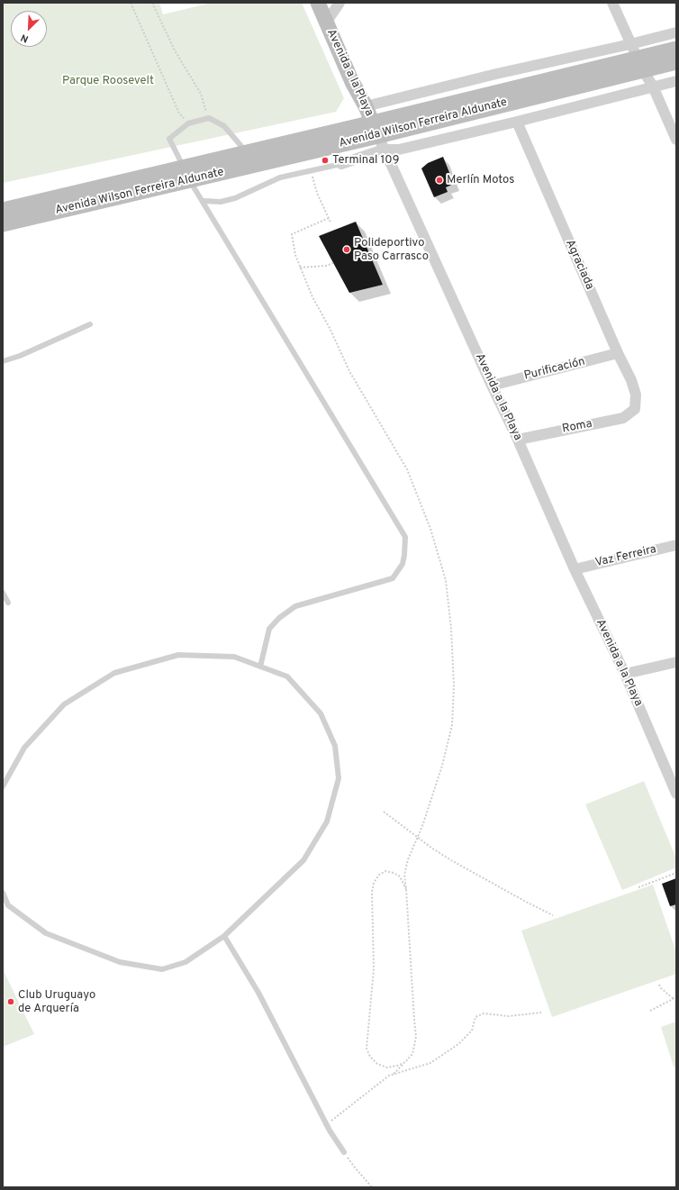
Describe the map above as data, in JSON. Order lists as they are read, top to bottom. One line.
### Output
{"streets":{"main road":["Avenida a la Playa","Avenida Wilson Ferreira Aldunate"],"street":["Agraciada","Purificación","Roma","Vaz Ferreira"]},"crossings":[["Avenida a la Playa","Avenida Wilson Ferreira Aldunate"],["Avenida a la Playa","Purificación"],["Avenida a la Playa","Roma"],["Avenida a la Playa","Vaz Ferreira"],["Avenida Wilson Ferreira Aldunate","Agraciada"],["Agraciada","Purificación"],["Agraciada","Roma"]],"parks":["Parque Roosevelt"],"places":["Terminal 109","Merlín Motos","Polideportivo Paso Carrasco","Club Uruguayo de Arquería"],"north":"bottom left"}
